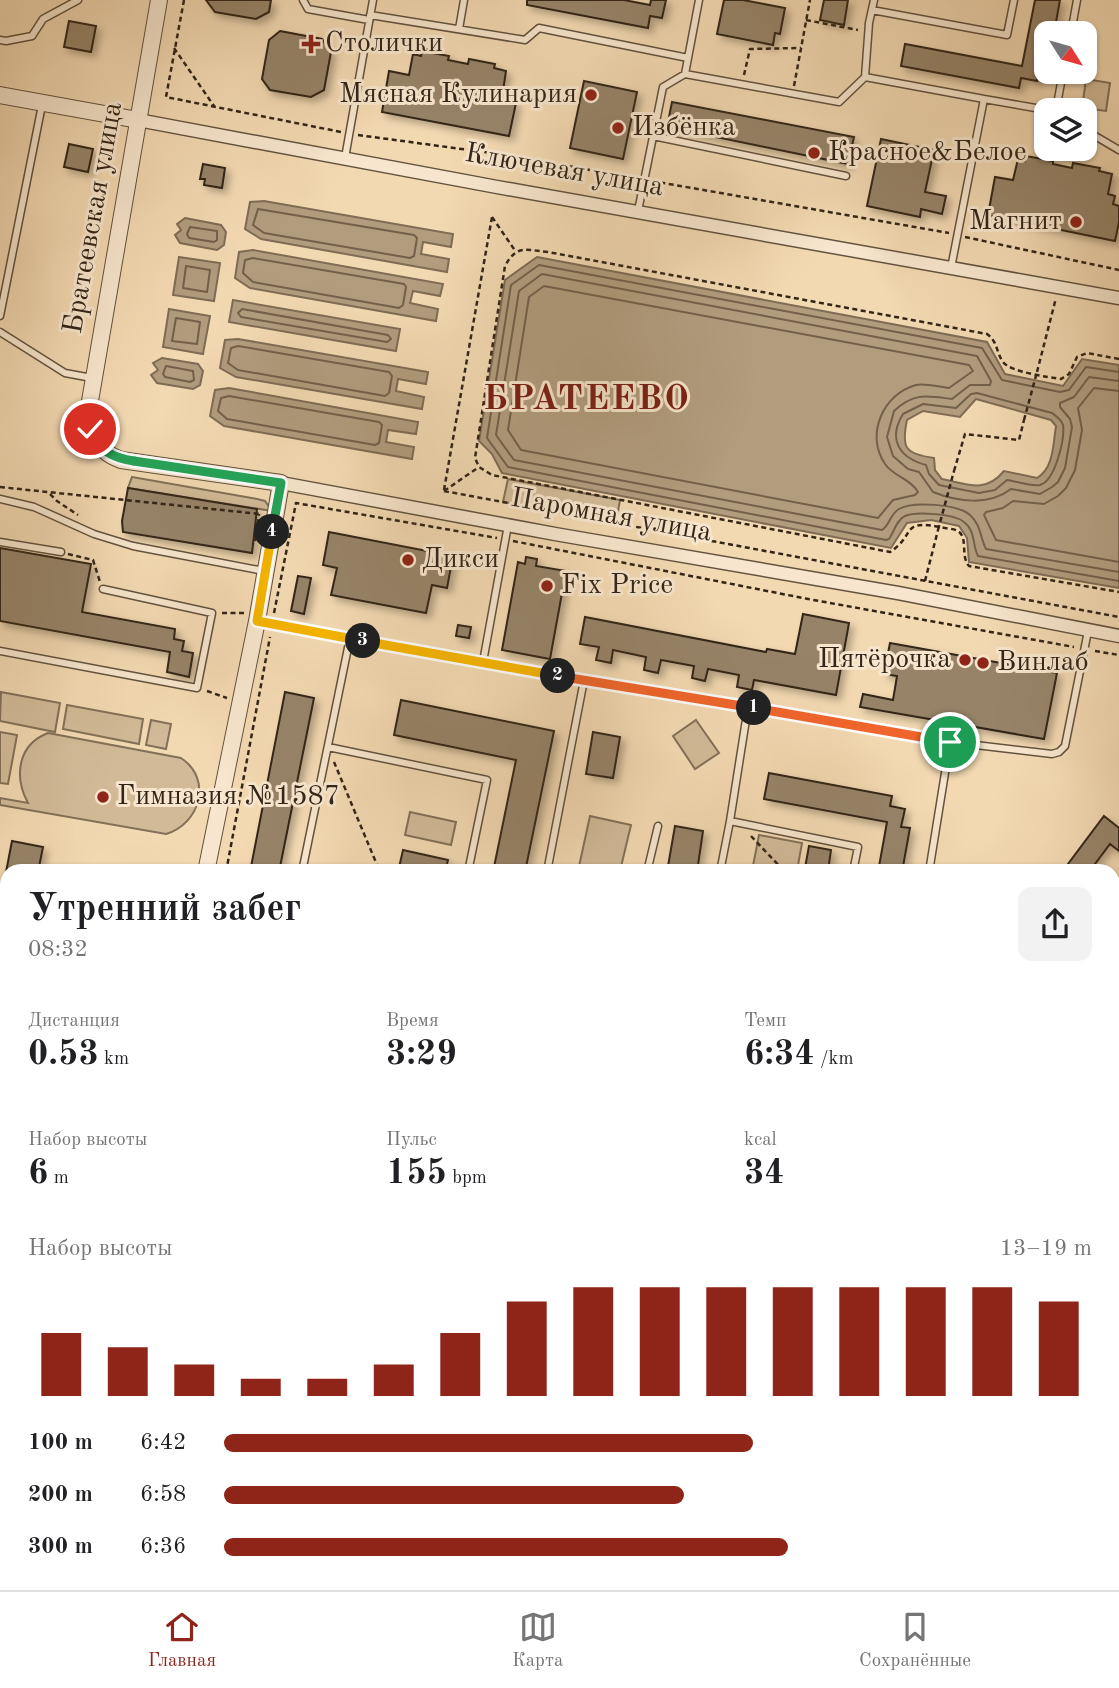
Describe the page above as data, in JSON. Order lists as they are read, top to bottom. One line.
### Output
{"streets":{"street":["Ключевая улица","Братеевская улица","Паромная улица"]},"crossings":[["Ключевая улица","Братеевская улица"],["Братеевская улица","Паромная улица"]],"districts":["БРАТЕЕВО"],"places":{"health":["Столички"],"other":["Мясная Кулинария","Избёнка","Красное&Белое","Магнит","Дикси","Fix Price","Пятёрочка","Винлаб","Гимназия №1587"]},"north":"bottom right","page":{"pins":["4","3","2","1"],"heading":["Утренний забег","08:32"],"stats":[["Дистанция","0.53 km"],["Время","3:29"],["Темп","6:34 /km"],["Набор высоты","6 m"],["Пульс","155 bpm"],["kcal","34"]],"chart":["Набор высоты","13–19 m"],"list":[{"name":"100 m","note":"6:42"},{"name":"200 m","note":"6:58"},{"name":"300 m","note":"6:36"}],"tabs":["Главная","Карта","Сохранённые"]}}
